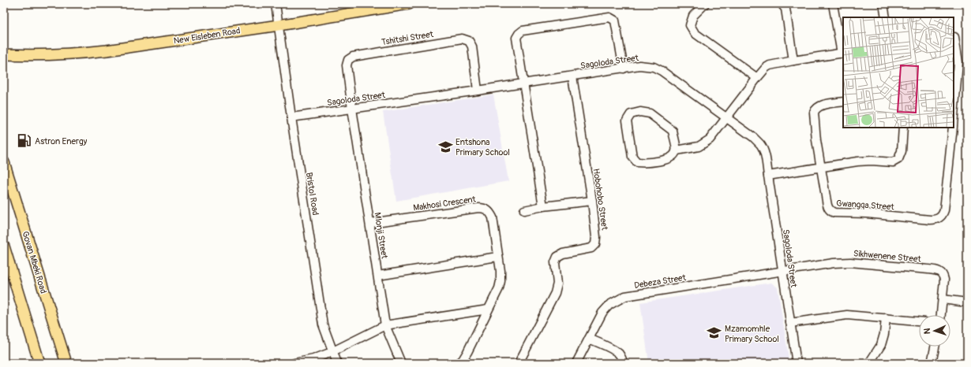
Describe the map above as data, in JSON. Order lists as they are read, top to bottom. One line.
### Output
{"streets":{"main road":["New Eisleben Road","Govan Mbeki Road"],"street":["Tshitshi Street","Sagoloda Street","Bristol Road","Hobohobo Street","Makhosi Crescent","Gwangqa Street","Mlonji Street","Sikhwenene Street","Debeza Street"]},"crossings":[["New Eisleben Road","Bristol Road"],["Tshitshi Street","Sagoloda Street"],["Tshitshi Street","Mlonji Street"],["Sagoloda Street","Bristol Road"],["Sagoloda Street","Hobohobo Street"],["Sagoloda Street","Mlonji Street"],["Sagoloda Street","Sikhwenene Street"],["Sagoloda Street","Debeza Street"],["Makhosi Crescent","Mlonji Street"],["Sikhwenene Street","Debeza Street"]],"places":{"fuel station":["Astron Energy"],"school or university":["Entshona Primary School","Mzamomhle Primary School"]},"north":"left"}
